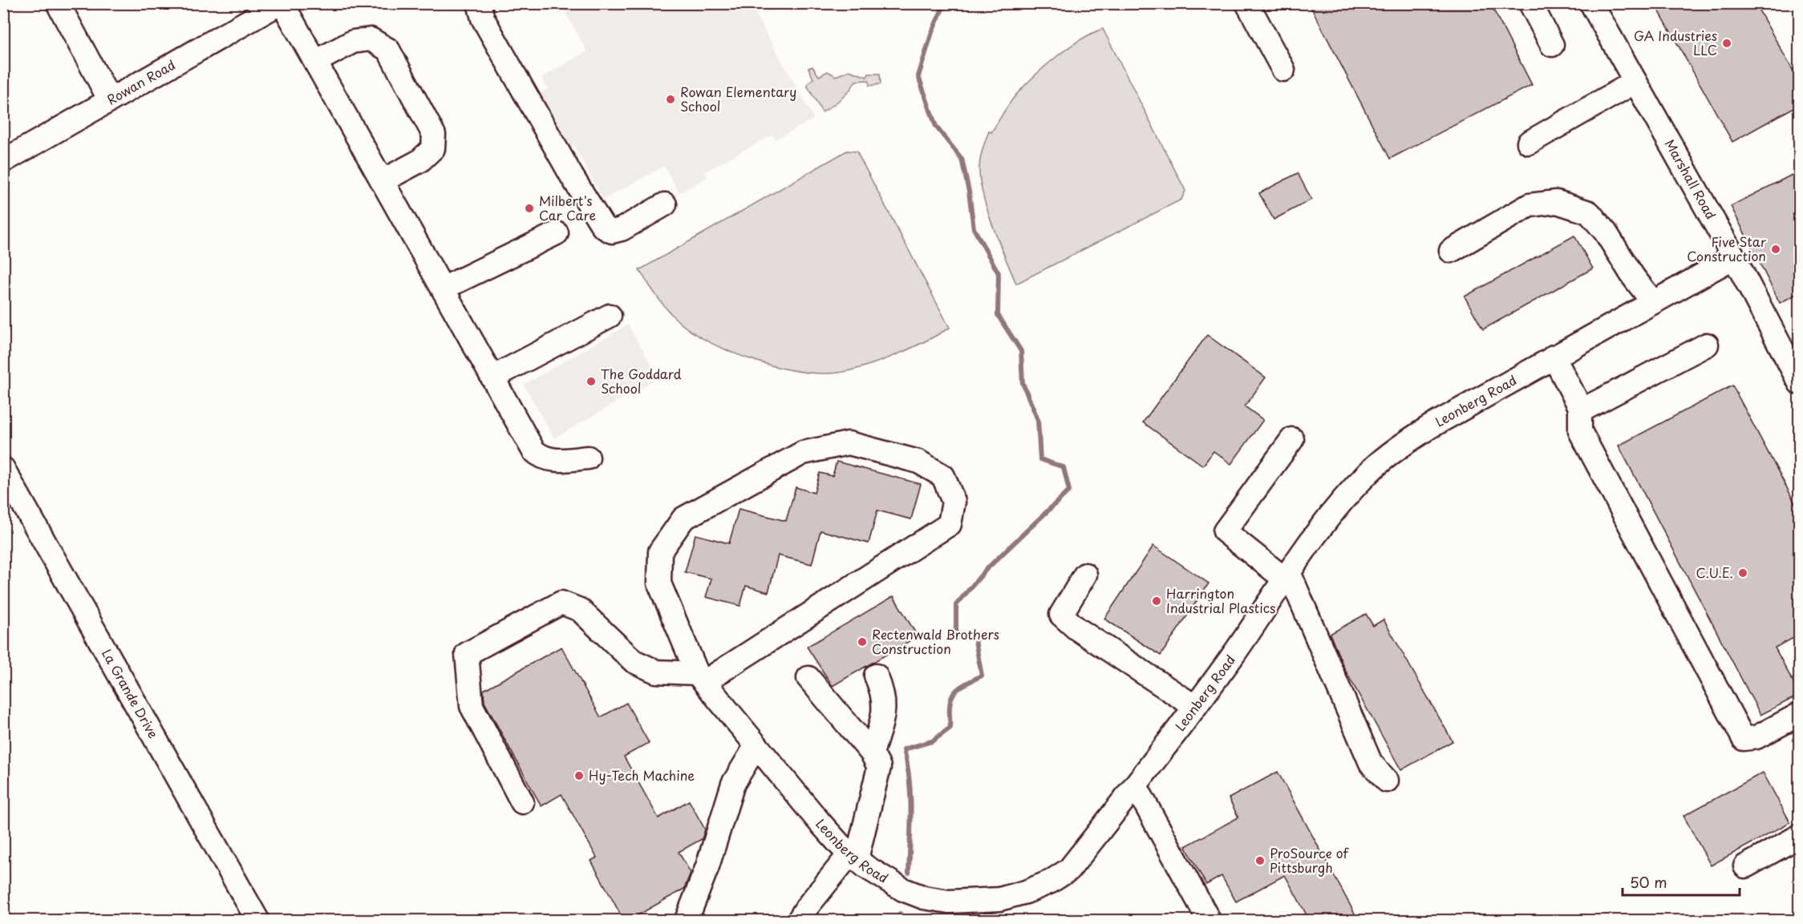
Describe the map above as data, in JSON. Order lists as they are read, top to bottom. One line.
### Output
{"streets":{"street":["Rowan Road","Marshall Road","Leonberg Road","La Grande Drive"]},"crossings":[["Marshall Road","Leonberg Road"]],"places":["GA Industries LLC","Rowan Elementary School","Milbert's Car Care","Five Star Construction","The Goddard School","C.U.E.","Harrington Industrial Plastics","Rectenwald Brothers Construction","Hy-Tech Machine","ProSource of Pittsburgh"],"scale_bar":"50 m"}
